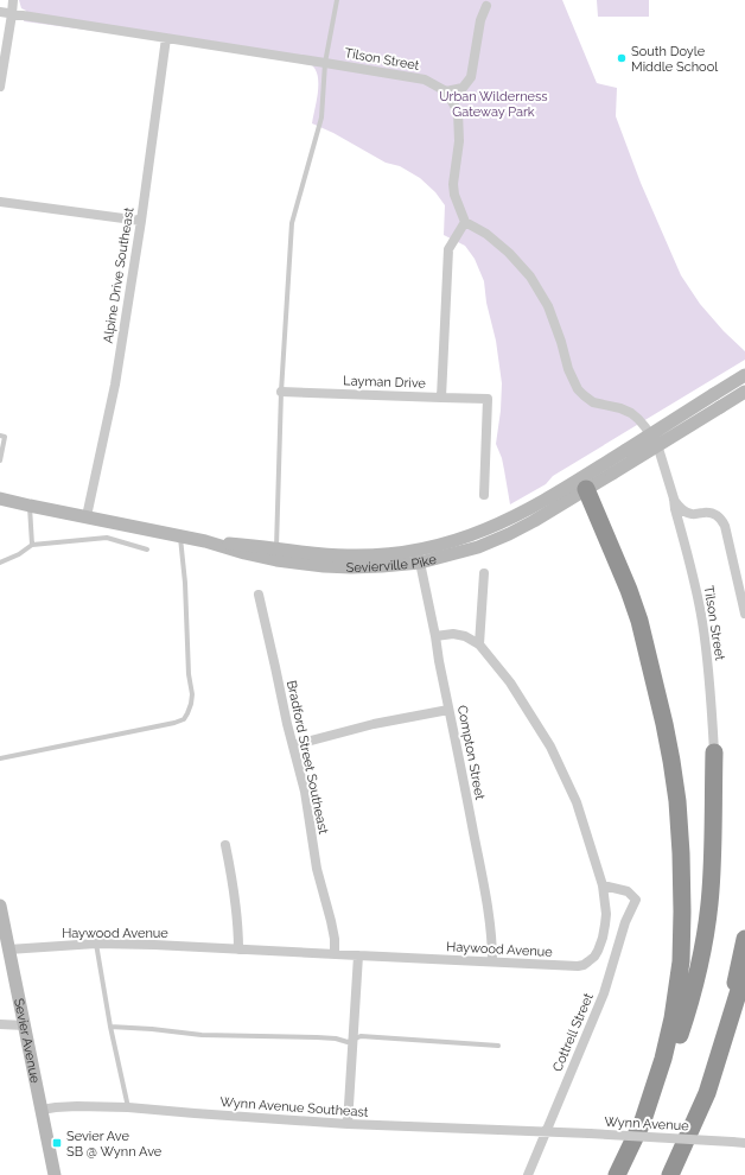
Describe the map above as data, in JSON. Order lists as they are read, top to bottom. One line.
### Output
{"streets":{"street":["Tilson Street","Alpine Drive Southeast","Layman Drive","Sevierville Pike","Compton Street","Bradford Street Southeast","Haywood Avenue","Cottrell Street","Sevier Avenue","Wynn Avenue Southeast","Wynn Avenue"]},"crossings":[["Tilson Street","Alpine Drive Southeast"],["Alpine Drive Southeast","Sevierville Pike"],["Sevierville Pike","Compton Street"],["Compton Street","Haywood Avenue"],["Bradford Street Southeast","Haywood Avenue"],["Haywood Avenue","Cottrell Street"],["Haywood Avenue","Sevier Avenue"],["Cottrell Street","Wynn Avenue Southeast"],["Cottrell Street","Wynn Avenue"],["Sevier Avenue","Wynn Avenue Southeast"],["Wynn Avenue Southeast","Wynn Avenue"]],"parks":["Urban Wilderness Gateway Park"],"places":{"other":["South Doyle Middle School"],"transit":["Sevier Ave SB @ Wynn Ave"]}}
